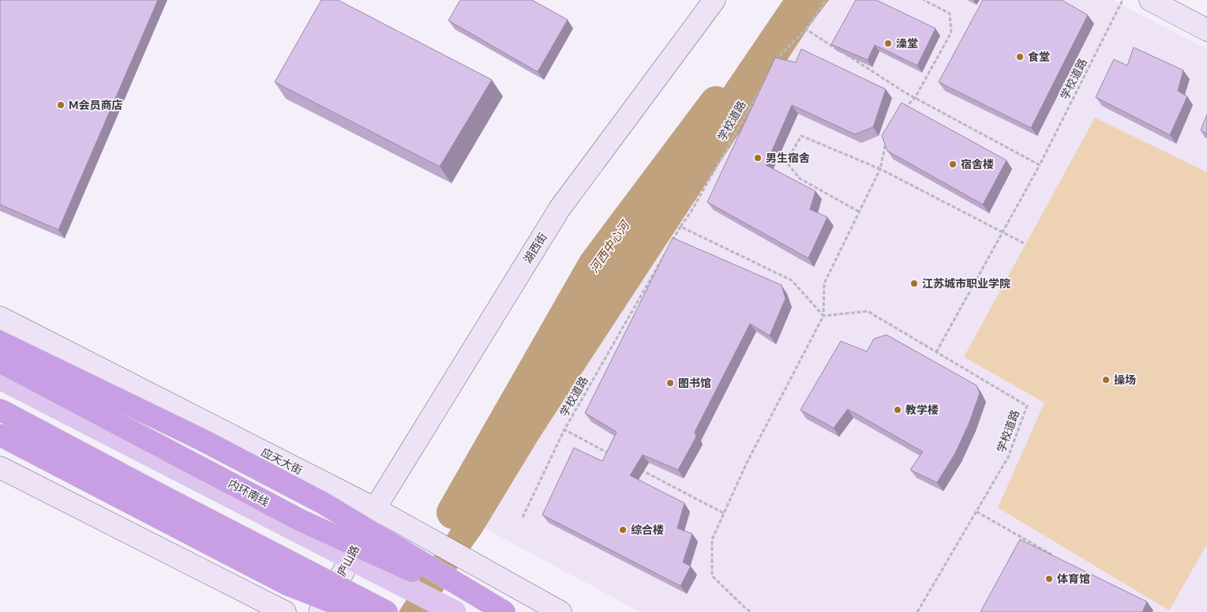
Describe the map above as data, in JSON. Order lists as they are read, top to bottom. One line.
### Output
{"streets":{"highway":["内环南线"],"street":["湖西街","应天大街","庐山路"],"path":["学校道路"]},"crossings":[["湖西街","应天大街"],["湖西街","庐山路"],["应天大街","庐山路"]],"water":["河西中心河"],"places":["澡堂","食堂","M会员商店","男生宿舍","宿舍楼","江苏城市职业学院","操场","图书馆","教学楼","综合楼","体育馆"]}
